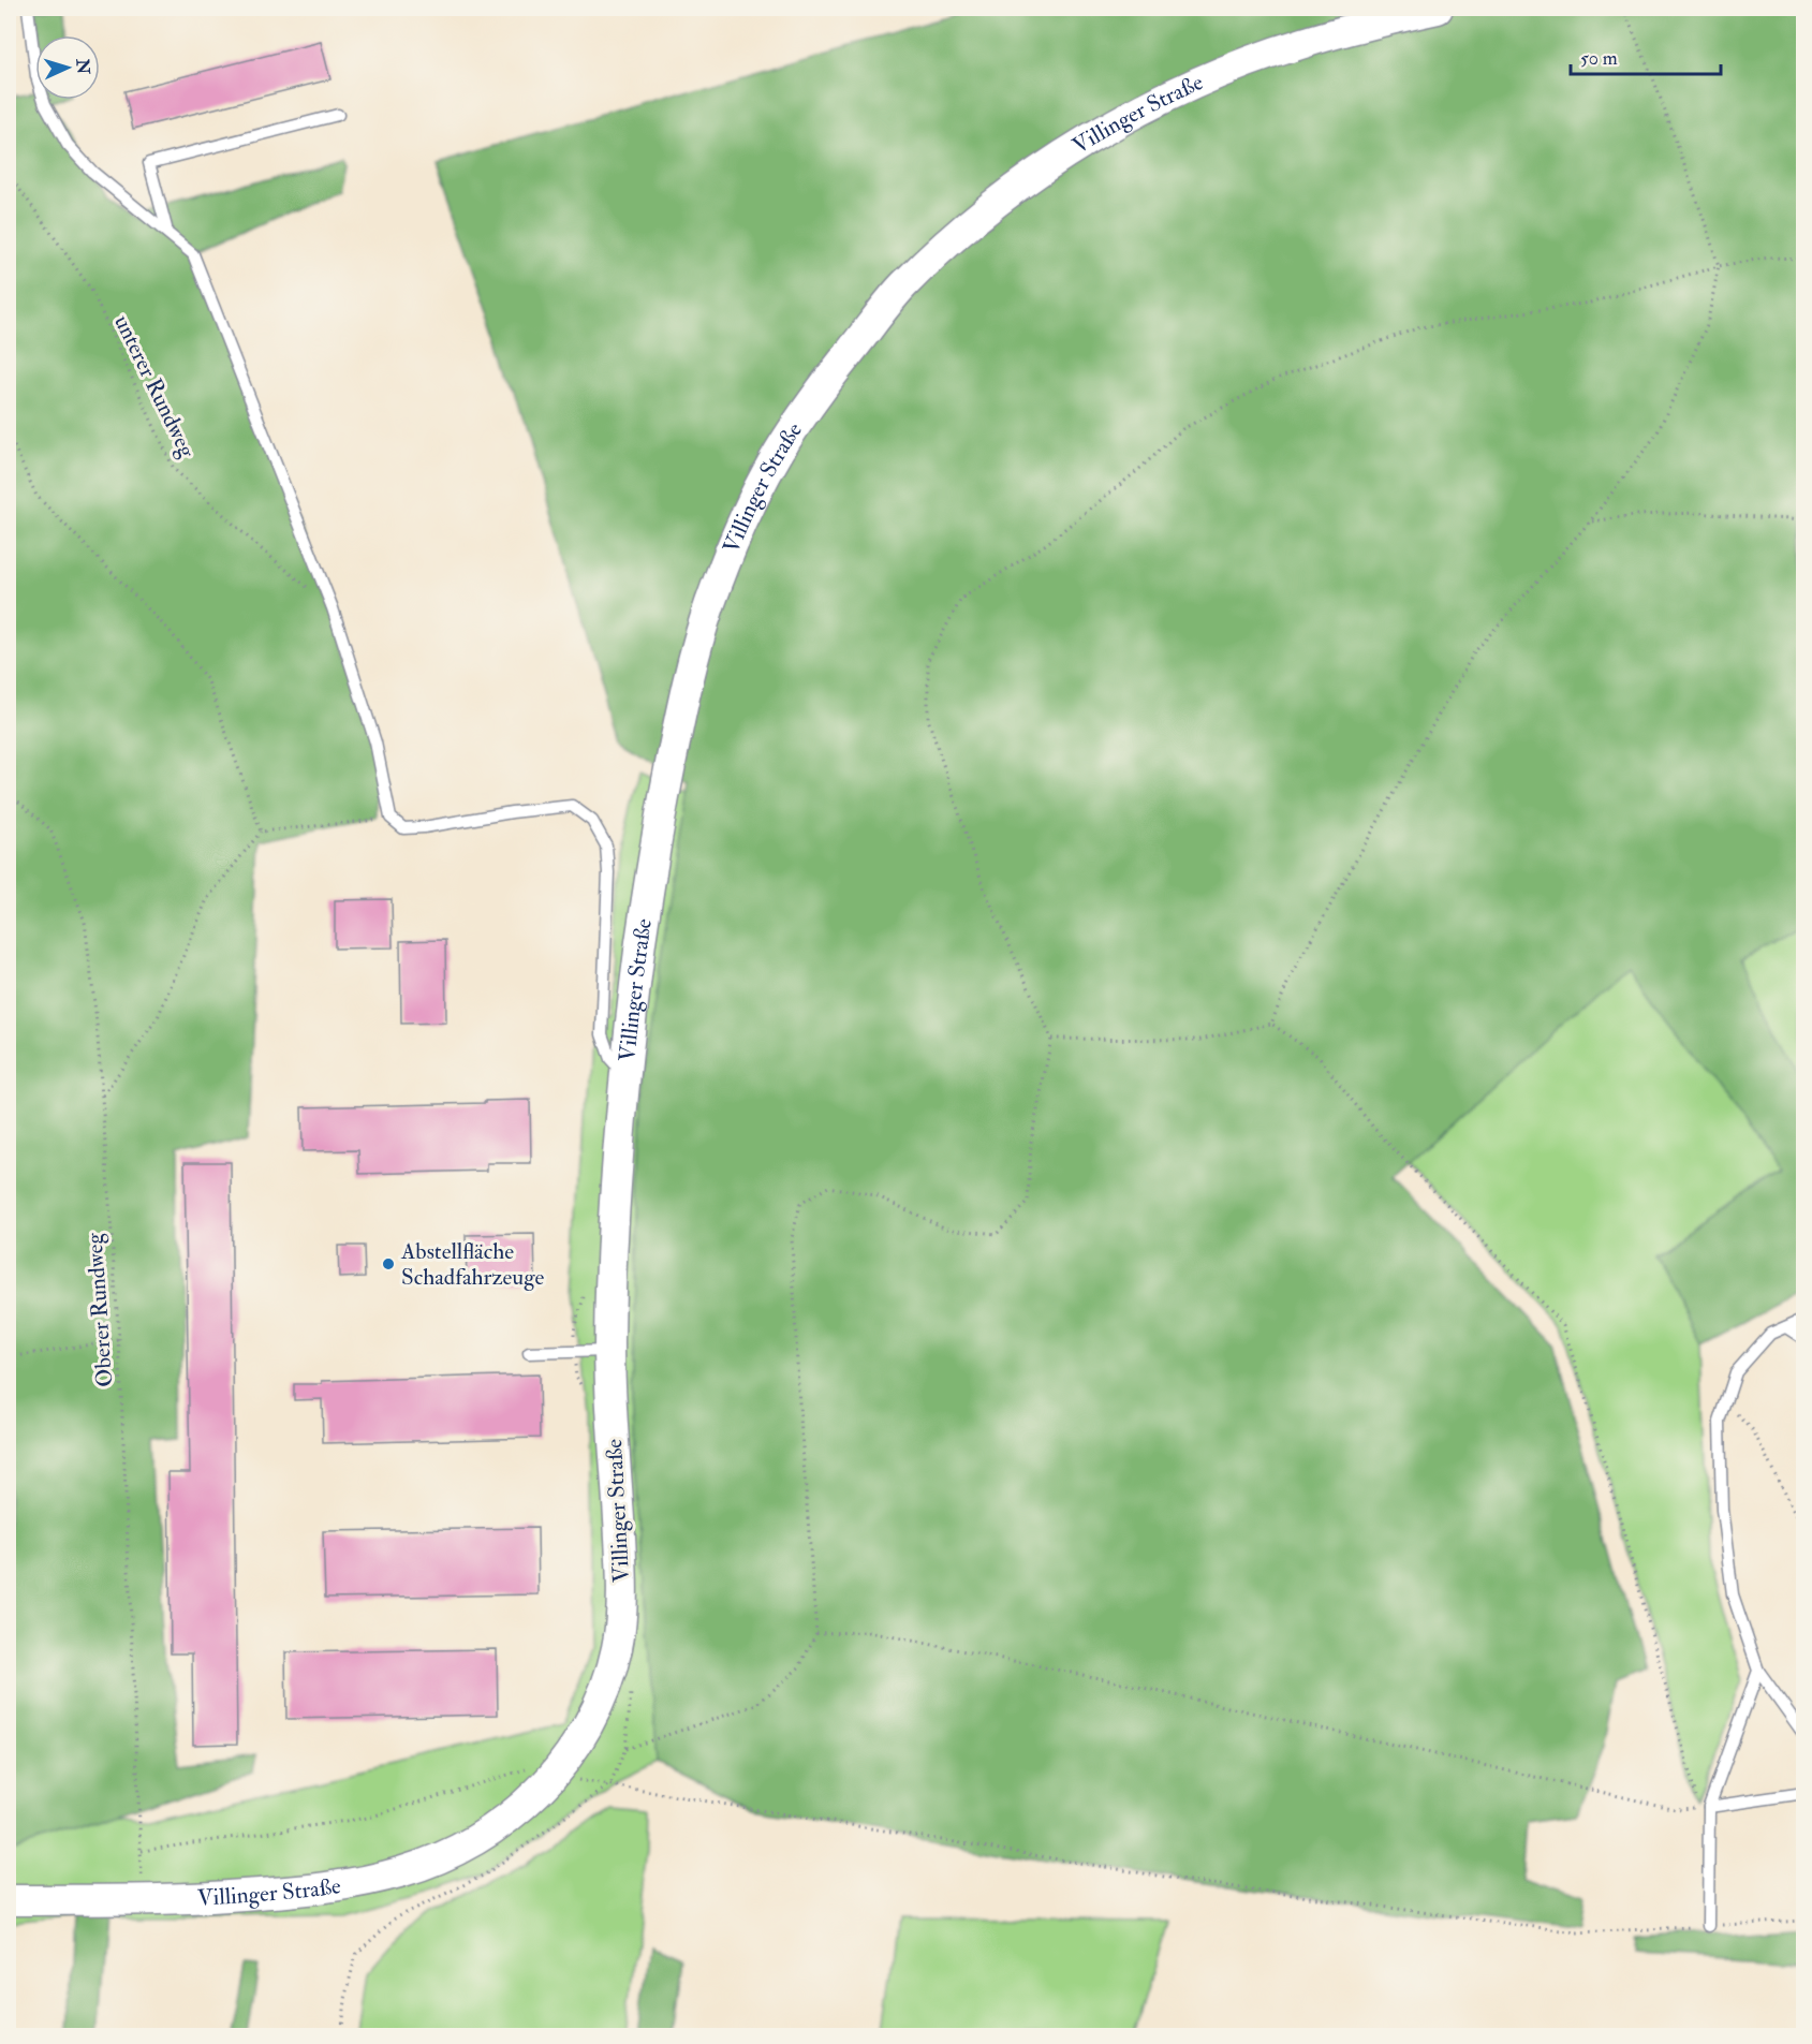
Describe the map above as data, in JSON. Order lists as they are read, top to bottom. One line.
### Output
{"streets":{"main road":["Villinger Straße"],"path":["unterer Rundweg","Oberer Rundweg"]},"crossings":[["Villinger Straße","Oberer Rundweg"]],"places":["Abstellfläche Schadfahrzeuge"],"scale_bar":"50 m","north":"right"}
